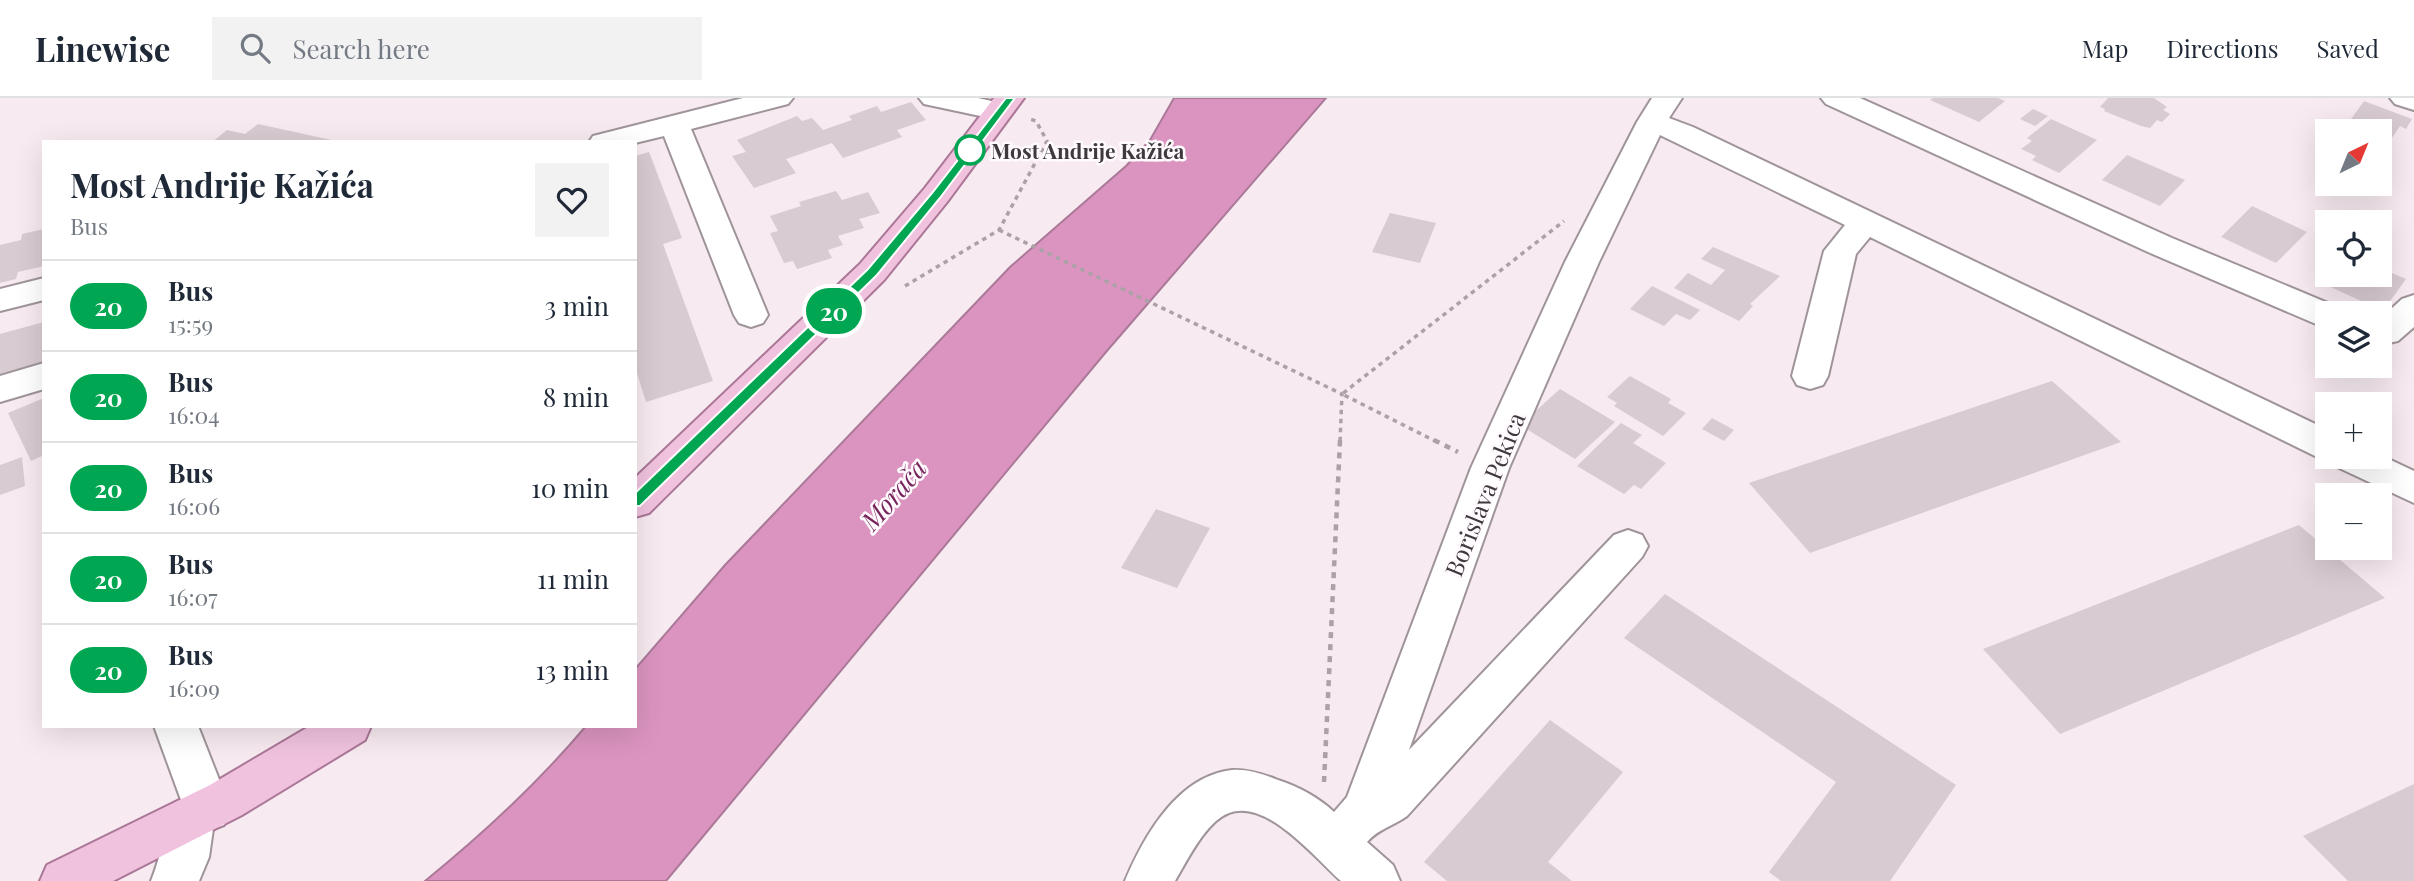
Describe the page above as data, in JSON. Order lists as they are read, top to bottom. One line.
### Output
{"streets":{"street":["Borislava Pekica"]},"water":["Morača"],"places":["Most Andrije Kažića"],"lines":["bus line 20"],"north":"top right","page":{"header":"Linewise","search":"Search here","nav":["Map","Directions","Saved"],"on_map":"20","map_buttons":["+","−"],"heading":["Most Andrije Kažića","Bus"],"list":[{"mark":"20","name":"Bus","note":"15:59","value":"3 min"},{"mark":"20","name":"Bus","note":"16:04","value":"8 min"},{"mark":"20","name":"Bus","note":"16:06","value":"10 min"},{"mark":"20","name":"Bus","note":"16:07","value":"11 min"},{"mark":"20","name":"Bus","note":"16:09","value":"13 min"}]}}
